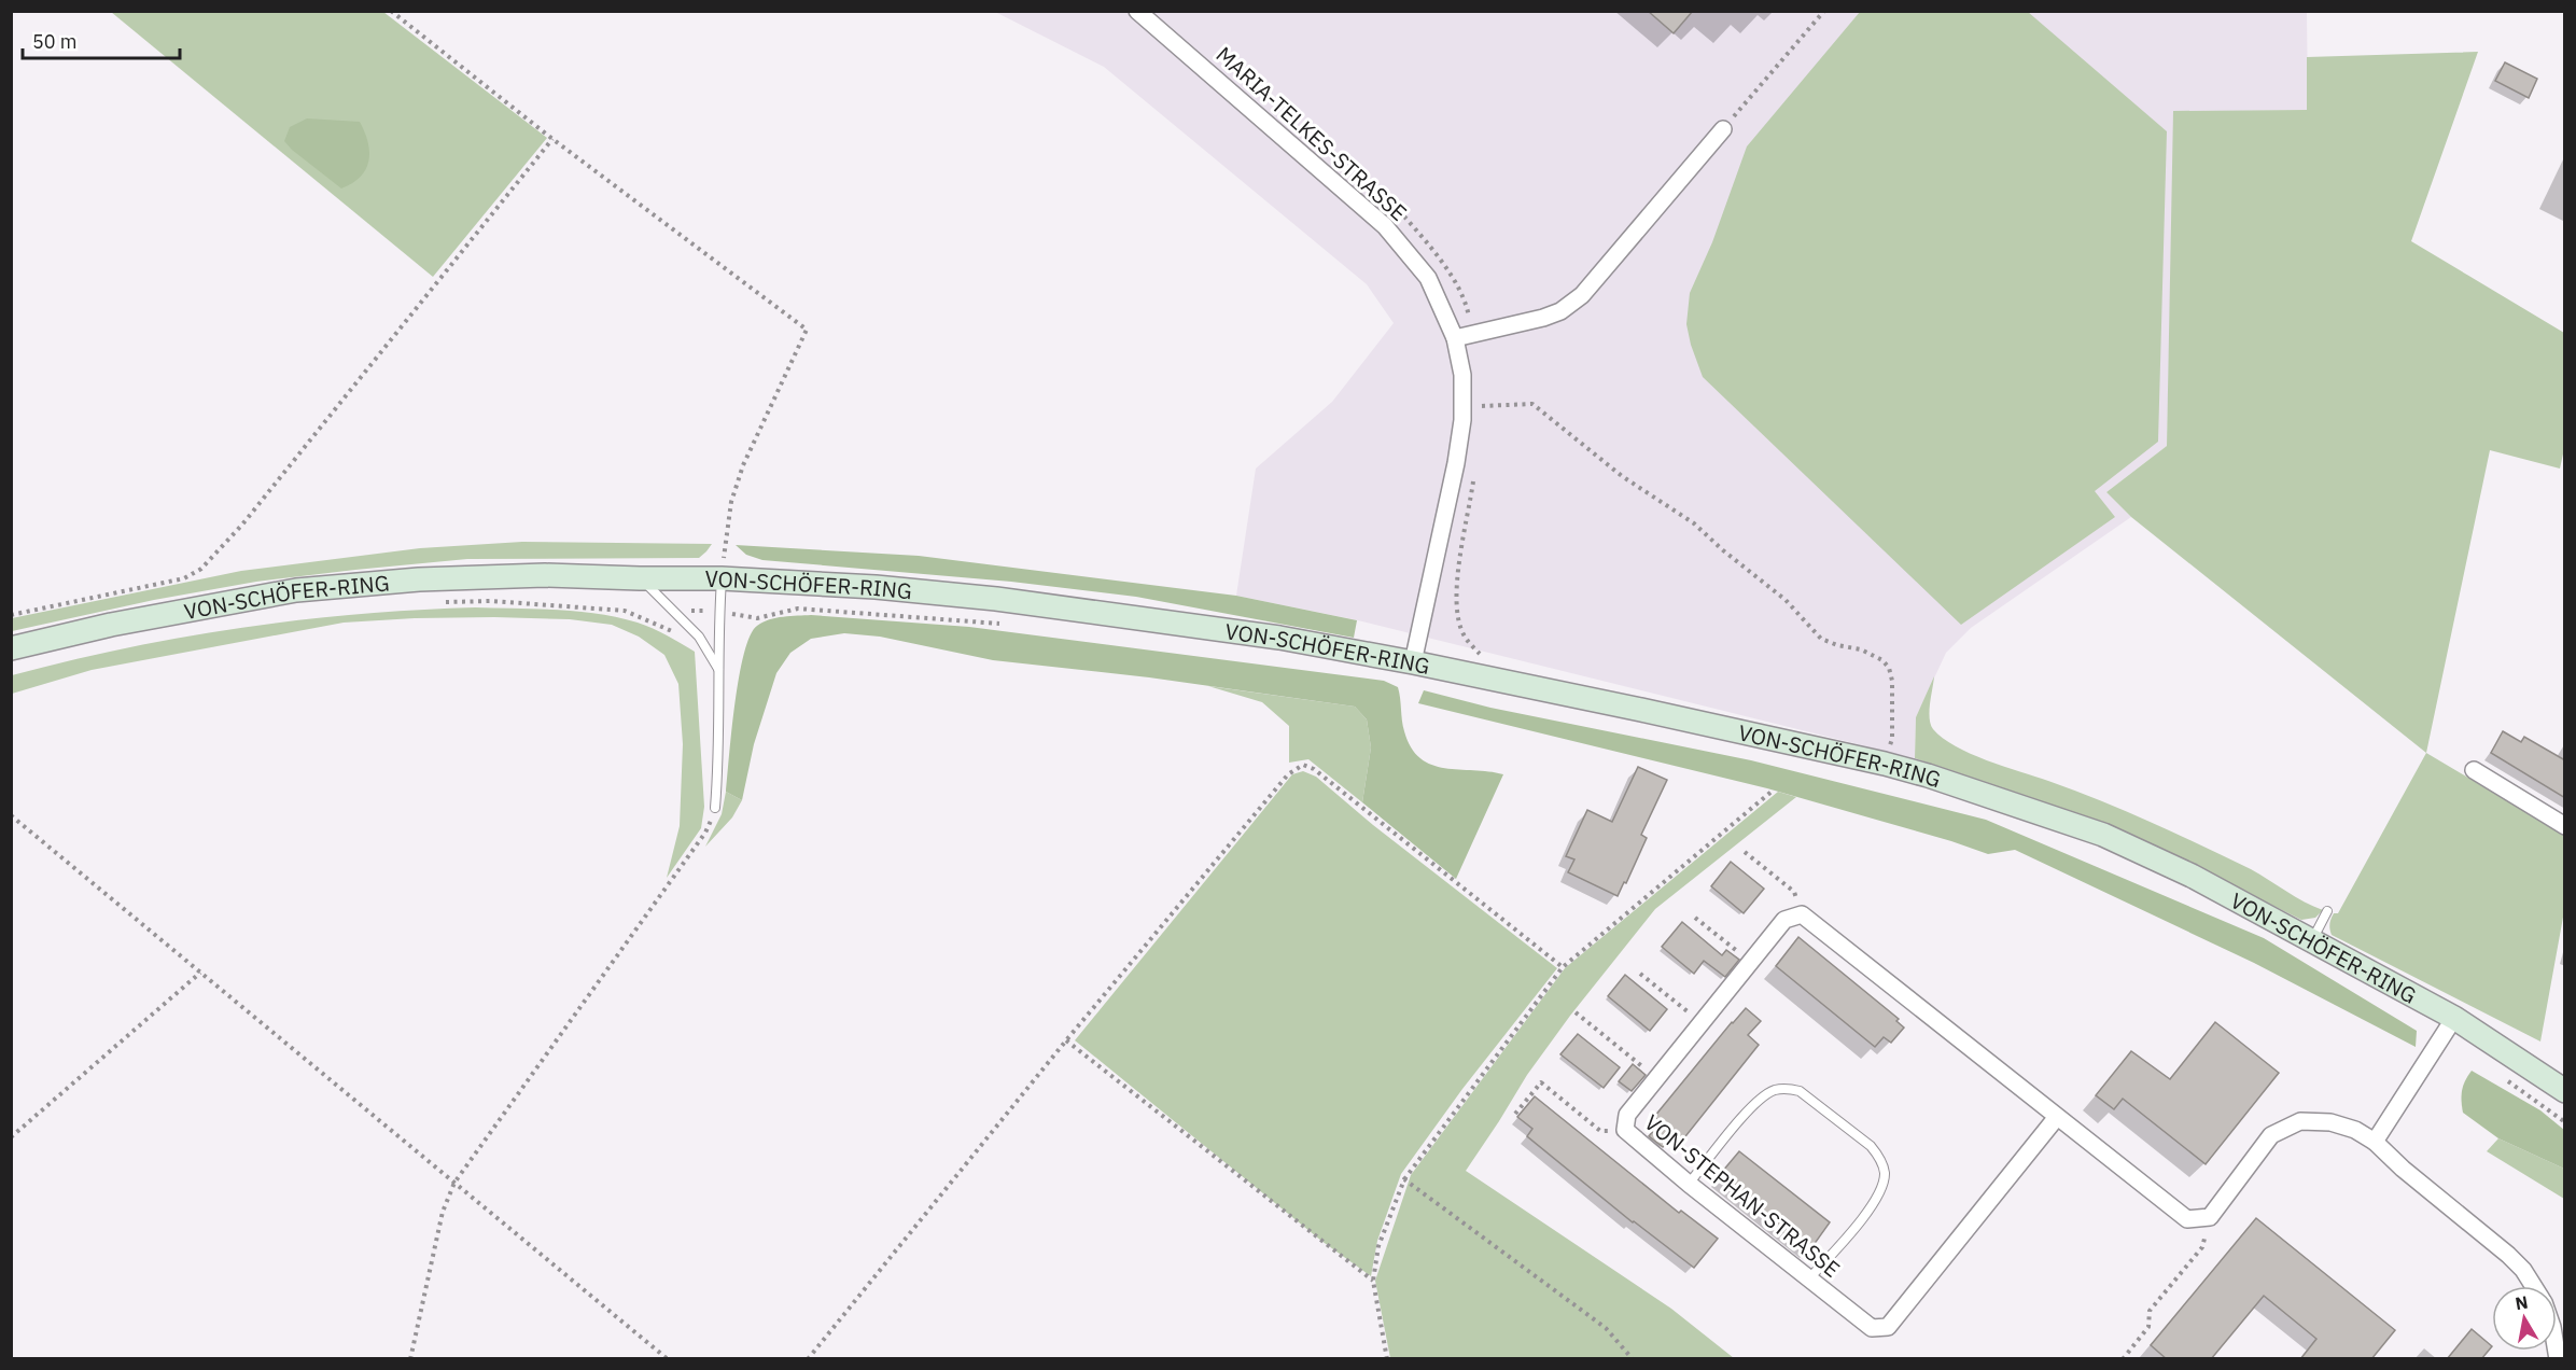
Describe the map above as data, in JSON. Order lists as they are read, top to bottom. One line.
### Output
{"streets":{"main road":["VON-SCHÖFER-RING"],"street":["MARIA-TELKES-STRASSE","VON-STEPHAN-STRASSE"]},"crossings":[["MARIA-TELKES-STRASSE","VON-SCHÖFER-RING"]],"scale_bar":"50 m","north":"top"}
